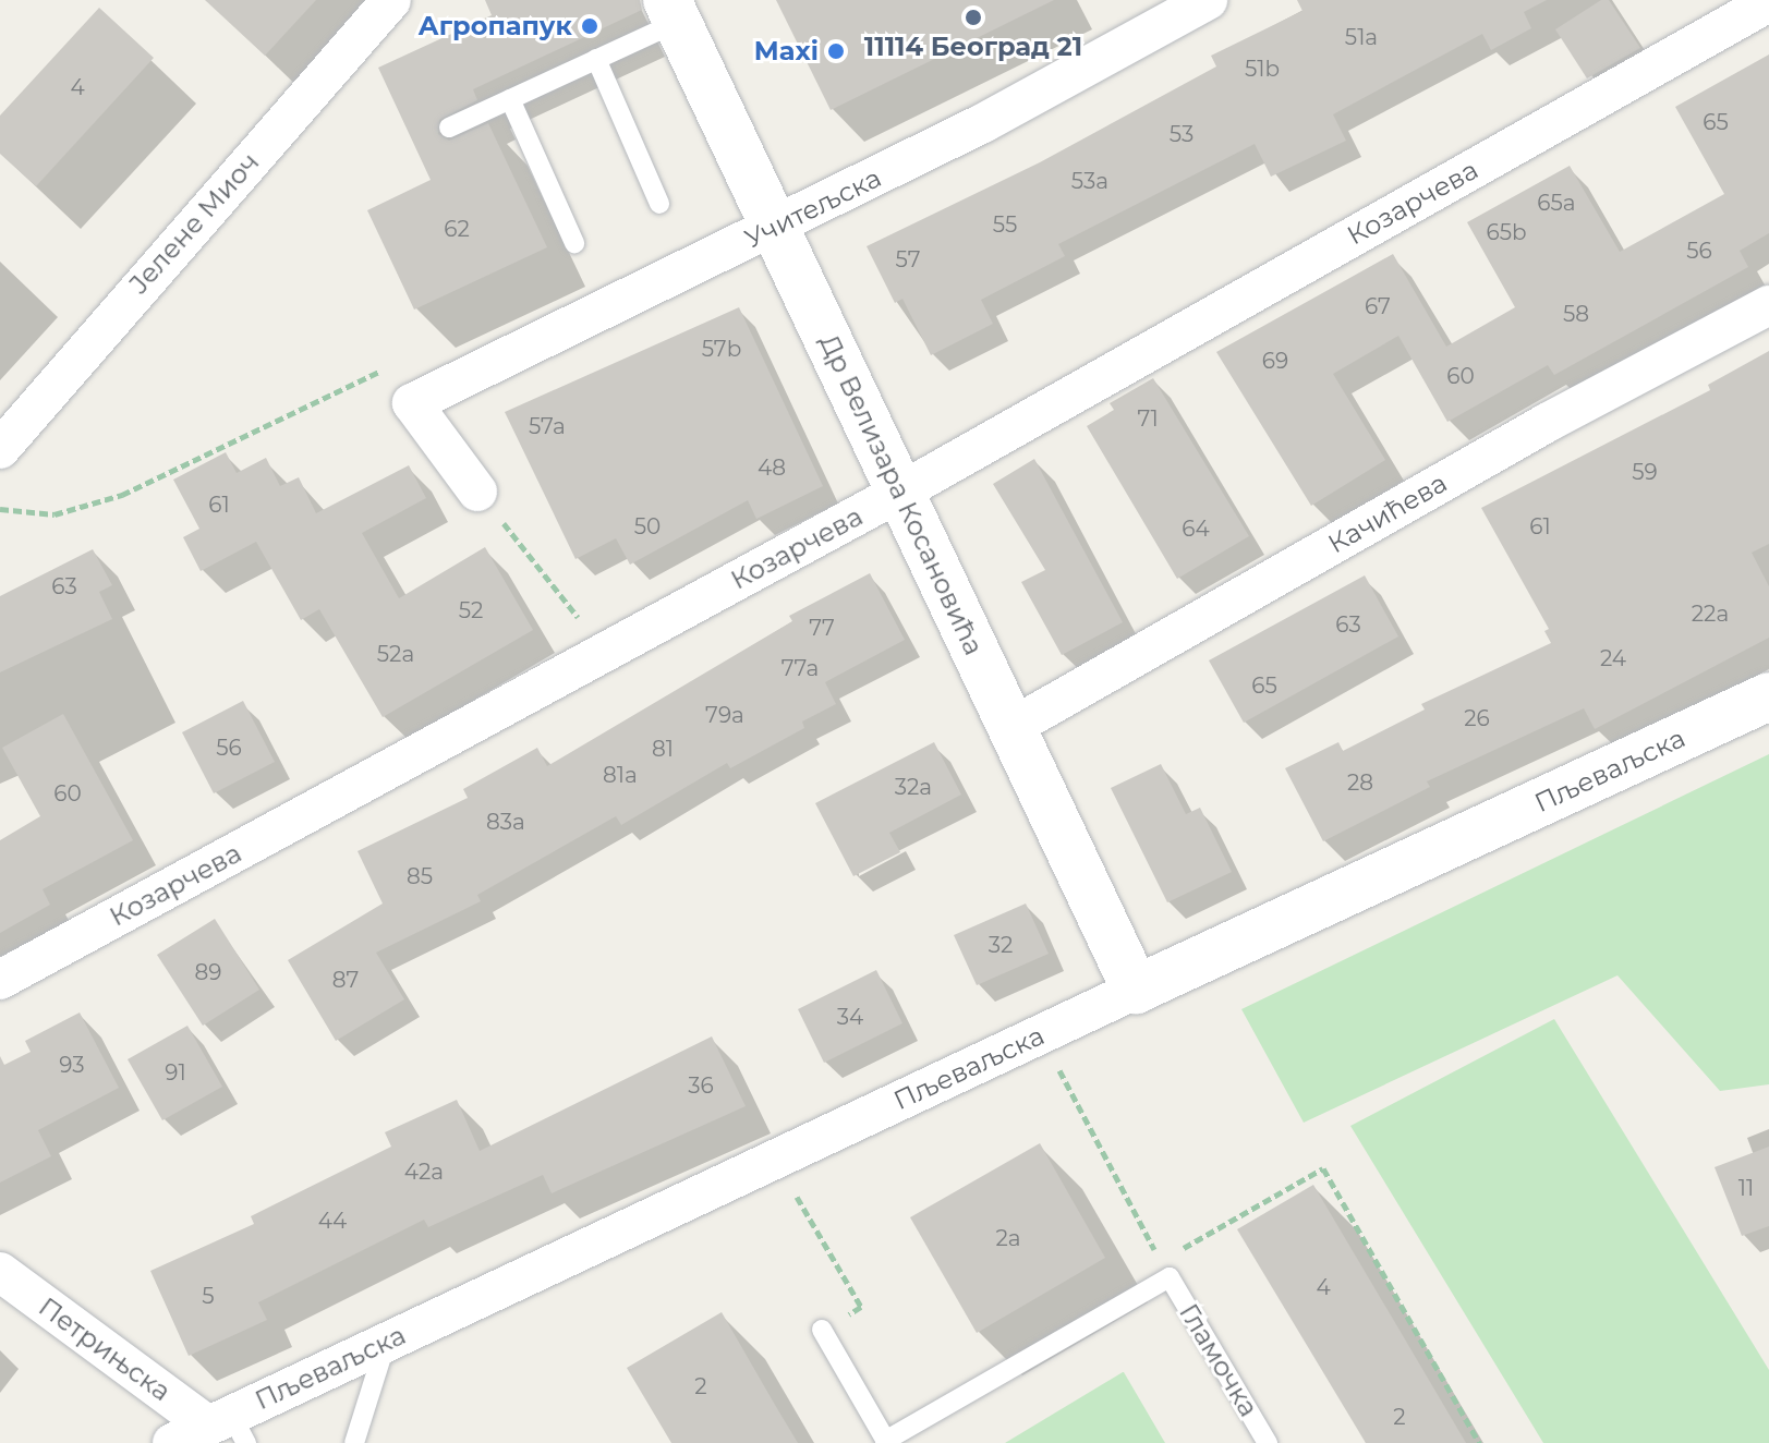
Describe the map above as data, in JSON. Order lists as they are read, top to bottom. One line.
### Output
{"streets":{"street":["Козарчева","Учитељска","Јелене Миоч","Др Велизара Косановића","Качићева","Пљеваљска","Петрињска"],"lane":["Гламочка"]},"crossings":[["Козарчева","Др Велизара Косановића"],["Учитељска","Др Велизара Косановића"],["Др Велизара Косановића","Качићева"],["Др Велизара Косановића","Пљеваљска"],["Пљеваљска","Петрињска"]],"places":["11114 Београд 21","Агропапук","Maxi"],"house_numbers":["51a","51b","4","65","53","53a","65a","55","62","65b","56","57","67","58","57b","69","60","71","57a","48","59","61","50","61","64","63","52","22a","63","77","52a","24","77a","65","79a","26","56","81","81a","28","32a","60","83a","85","32","89","87","34","93","91","36","42a","11","44","2a","4","5","2","2"]}
